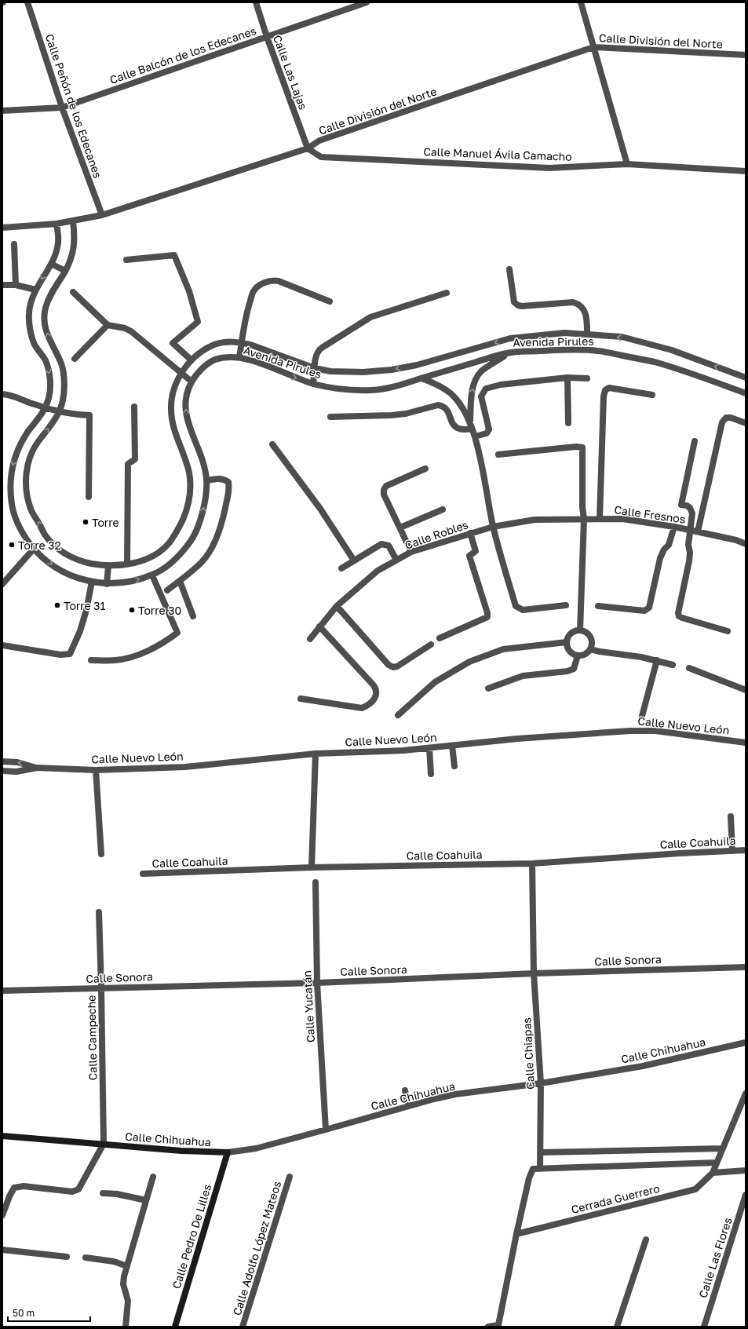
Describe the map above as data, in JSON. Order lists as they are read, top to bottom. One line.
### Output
{"streets":{"street":["Calle División del Norte","Calle Balcón de los Edecanes","Calle Las Lajas","Calle Peñón de los Edecanes","Calle Manuel Ávila Camacho","Avenida Pirules","Calle Fresnos","Calle Robles","Calle Nuevo León","Calle Coahuila","Calle Sonora","Calle Yucatán","Calle Campeche","Calle Chihuahua","Calle Chiapas","Cerrada Guerrero","Calle Pedro De Lilles","Calle Adolfo López Mateos","Calle Las Flores"]},"crossings":[["Calle División del Norte","Calle Las Lajas"],["Calle División del Norte","Calle Peñón de los Edecanes"],["Calle División del Norte","Calle Manuel Ávila Camacho"],["Calle División del Norte","Avenida Pirules"],["Calle Balcón de los Edecanes","Calle Las Lajas"],["Calle Balcón de los Edecanes","Calle Peñón de los Edecanes"],["Calle Las Lajas","Calle Manuel Ávila Camacho"],["Calle Fresnos","Calle Robles"],["Calle Coahuila","Calle Chiapas"],["Calle Sonora","Calle Yucatán"],["Calle Sonora","Calle Campeche"],["Calle Sonora","Calle Chiapas"],["Calle Yucatán","Calle Chihuahua"],["Calle Campeche","Calle Chihuahua"],["Calle Chihuahua","Calle Chiapas"],["Calle Chihuahua","Calle Pedro De Lilles"]],"places":["Torre","Torre 32","Torre 31","Torre 30"],"scale_bar":"50 m"}
